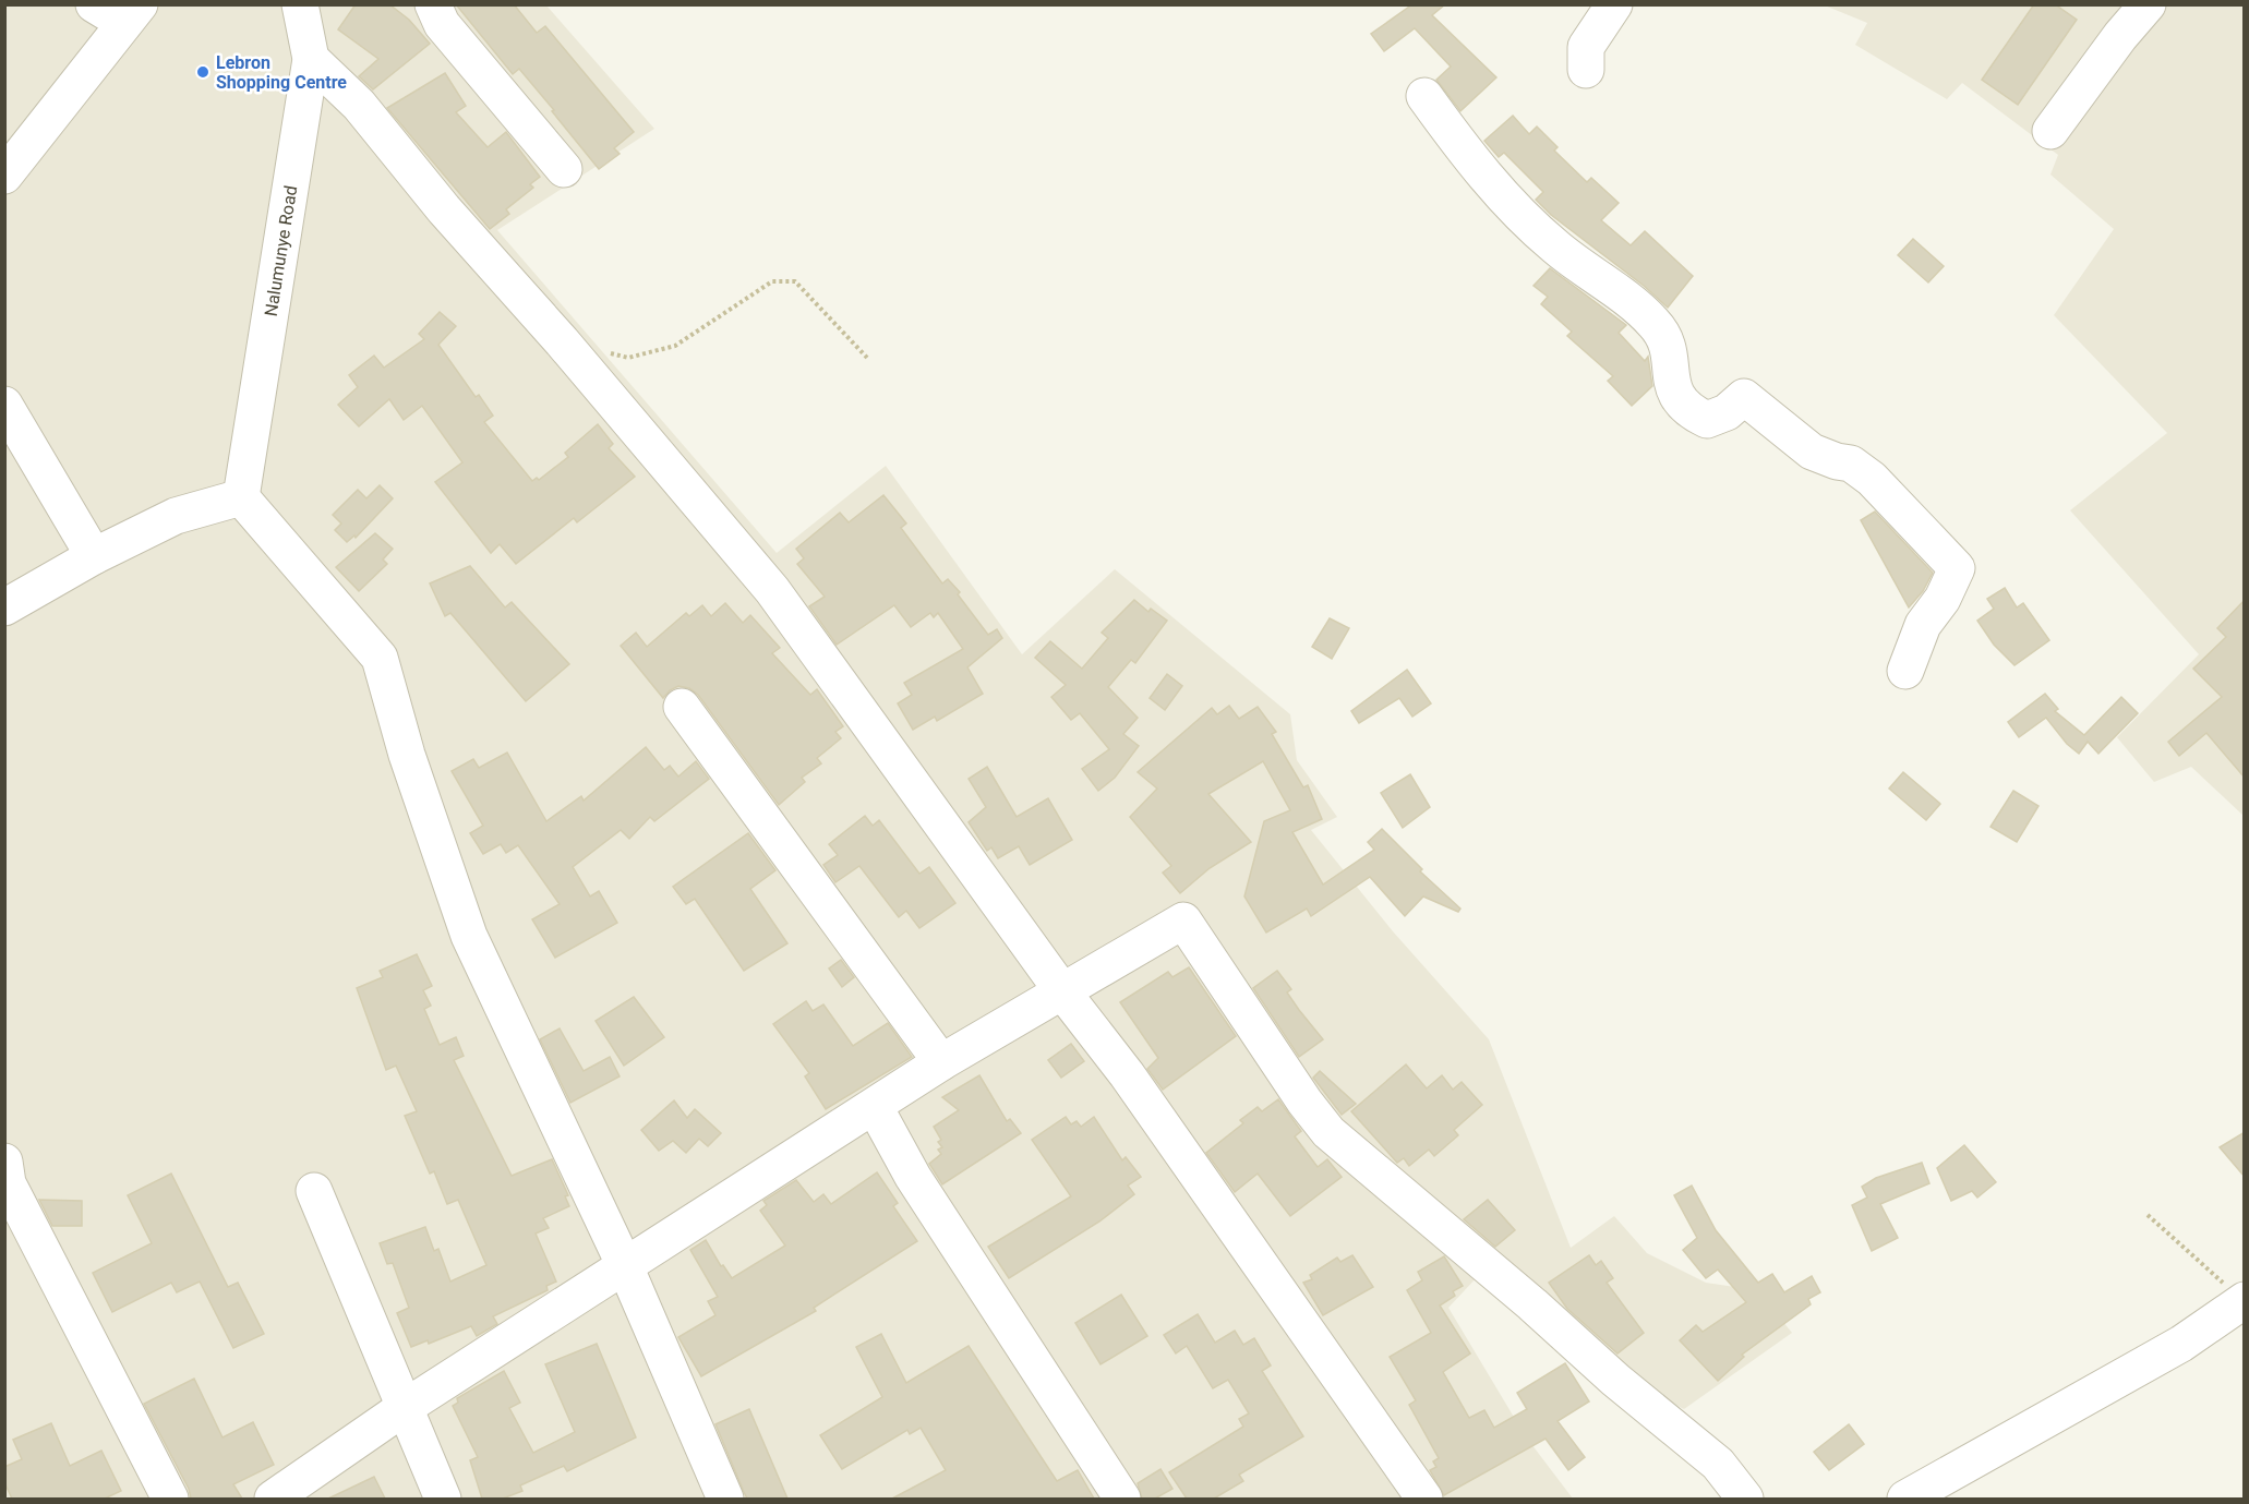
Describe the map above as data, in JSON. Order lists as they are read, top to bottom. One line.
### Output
{"streets":{"street":["Nalumunye Road"]},"places":["Lebron Shopping Centre"]}
